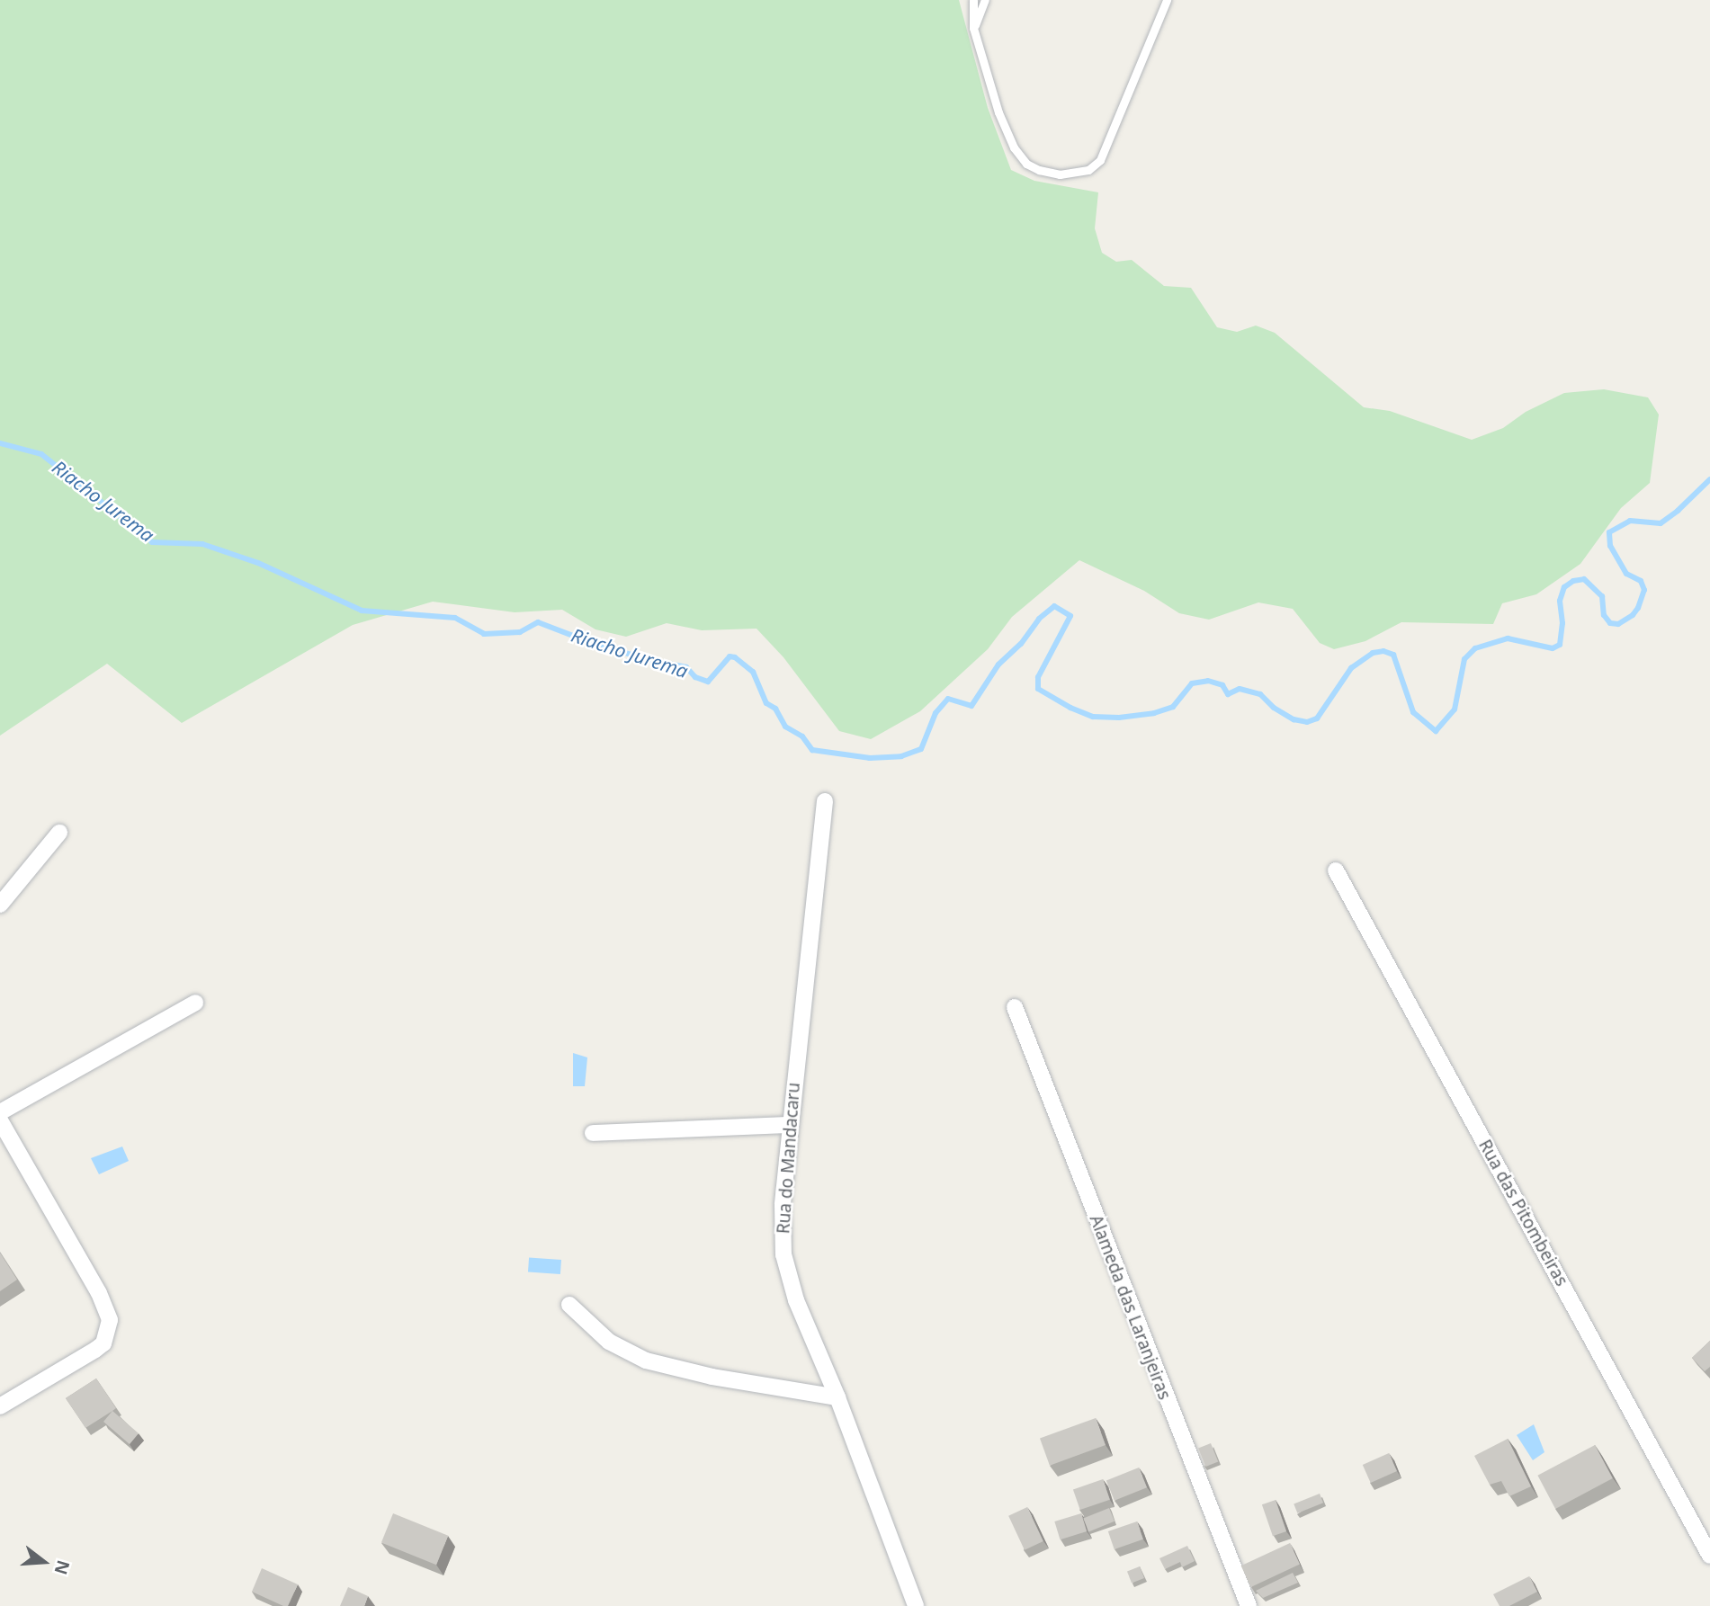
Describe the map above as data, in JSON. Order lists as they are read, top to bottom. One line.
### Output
{"streets":{"street":["Rua do Mandacaru","Rua das Pitombeiras","Alameda das Laranjeiras"]},"water":["Riacho Jurema"],"north":"right"}
